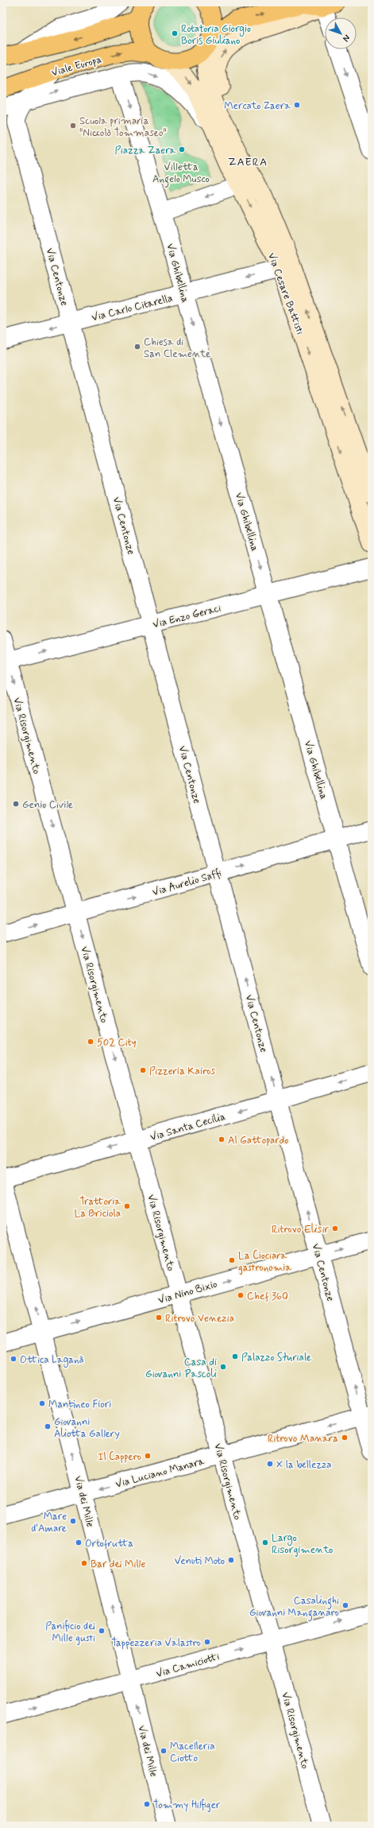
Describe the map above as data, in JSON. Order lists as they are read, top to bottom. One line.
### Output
{"streets":{"main road":["Viale Europa","Via Cesare Battisti"],"street":["Via Ghibellina","Via Centonze","Via Carlo Citarella","Via Enzo Geraci","Via Risorgimento","Via Aurelio Saffi","Via Santa Cecilia","Via Nino Bixio","Via Luciano Manara","Via dei Mille","Via Camiciotti"]},"crossings":[["Viale Europa","Via Centonze"],["Viale Europa","Via Cesare Battisti"],["Via Ghibellina","Via Carlo Citarella"],["Via Ghibellina","Via Enzo Geraci"],["Via Ghibellina","Via Aurelio Saffi"],["Via Centonze","Via Carlo Citarella"],["Via Centonze","Via Enzo Geraci"],["Via Centonze","Via Aurelio Saffi"],["Via Centonze","Via Santa Cecilia"],["Via Centonze","Via Nino Bixio"],["Via Centonze","Via Luciano Manara"],["Via Cesare Battisti","Via Carlo Citarella"],["Via Enzo Geraci","Via Risorgimento"],["Via Risorgimento","Via Aurelio Saffi"],["Via Risorgimento","Via Santa Cecilia"],["Via Risorgimento","Via Nino Bixio"],["Via Risorgimento","Via Luciano Manara"],["Via Risorgimento","Via Camiciotti"],["Via Santa Cecilia","Via dei Mille"],["Via Nino Bixio","Via dei Mille"],["Via Luciano Manara","Via dei Mille"],["Via dei Mille","Via Camiciotti"]],"one_way":["Via Ghibellina","Via Centonze","Via Enzo Geraci","Via Risorgimento","Via Aurelio Saffi","Via Santa Cecilia","Via Nino Bixio","Via Luciano Manara","Via dei Mille","Via Camiciotti"],"districts":["ZAERA"],"parks":["Villetta Angelo Musco"],"places":["Rotatoria Giorgio Boris Giuliano","Mercato Zaera","Scuola primaria \"Niccolò Tommaseo\"","Piazza Zaera","Chiesa di San Clemente","Genio Civile","502 City","Pizzeria Kairos","Al Gattopardo","Trattoria La Briciola","Ritrovo Elisir","La Ciociara gastronomia","Chef 360","Ritrovo Venezia","Palazzo Sturiale","Ottica Laganà","Casa di Giovanni Pascoli","Mantineo Fiori","Giovanni Aliotta Gallery","Ritrovo Manara","Il Cappero","X la bellezza","Mare d'Amare","Ortofrutta","Largo Risorgimento","Venuti Moto","Bar dei Mille","Casalinghi Giovanni Manganaro","Panificio dei Mille gusti","Tappezzeria Valastro","Macelleria Ciotto","Tommy Hilfiger"],"north":"bottom right"}
